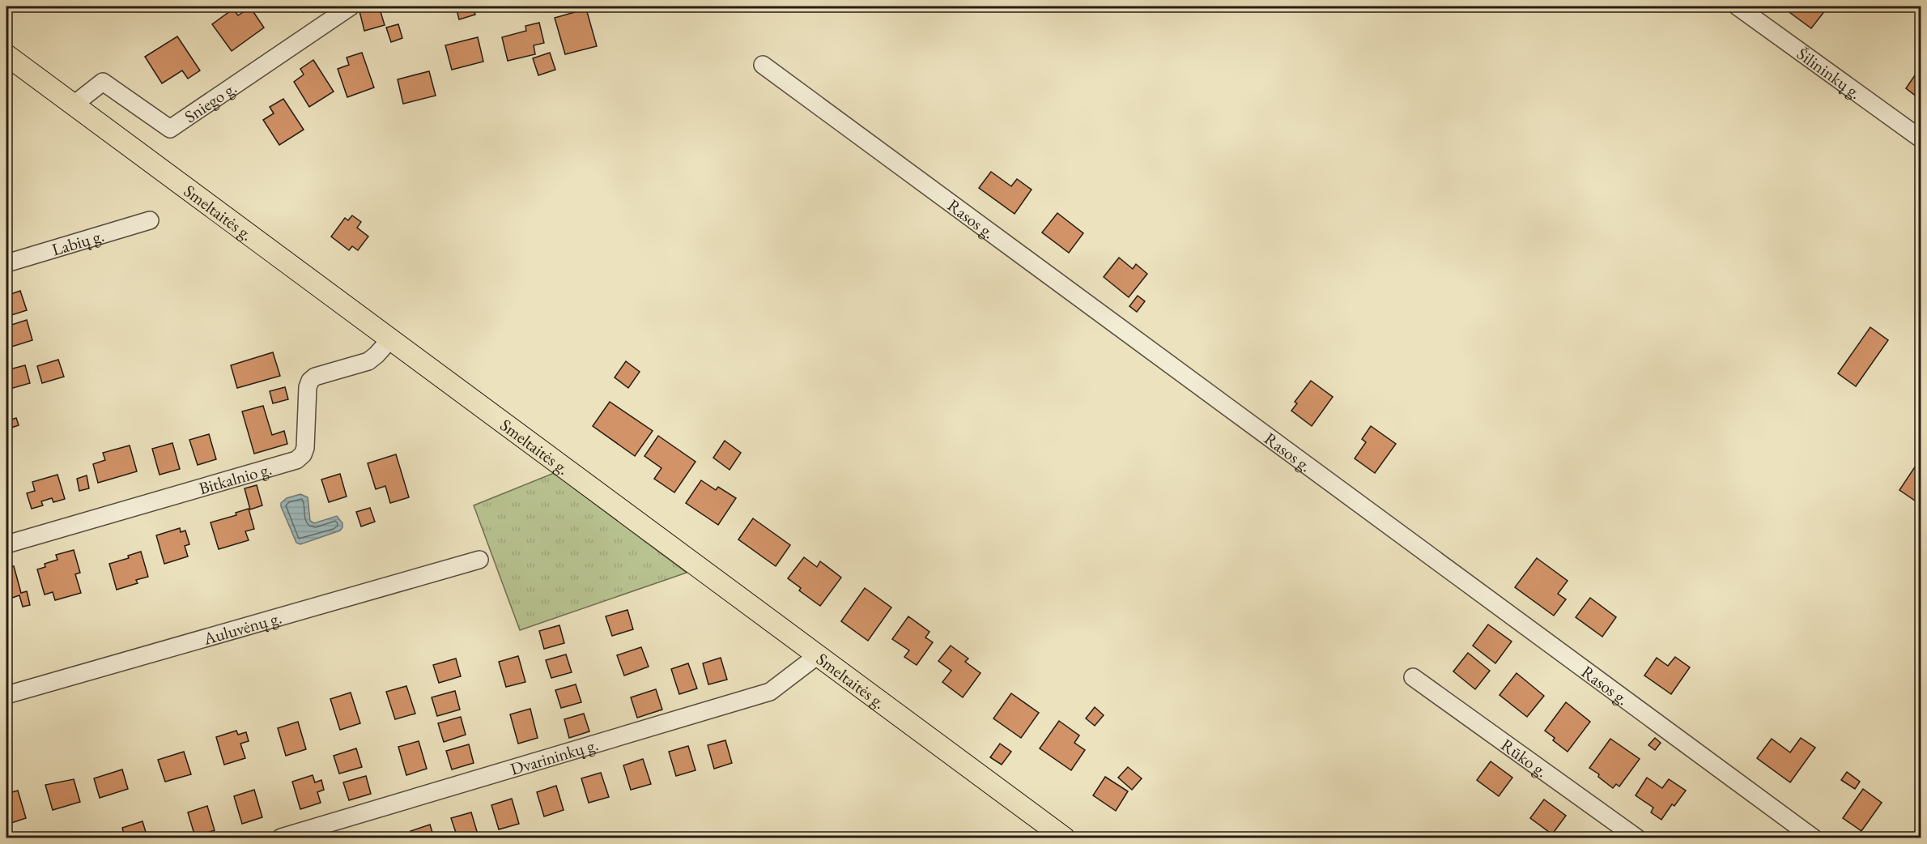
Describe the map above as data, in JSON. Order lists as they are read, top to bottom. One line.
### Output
{"streets":{"main road":["Smeltaitės g."],"street":["Šilininkų g.","Sniego g.","Rasos g.","Labių g.","Bitkalnio g.","Auluvėnų g.","Dvarininkų g.","Rūko g."]},"crossings":[["Sniego g.","Smeltaitės g."],["Smeltaitės g.","Bitkalnio g."],["Smeltaitės g.","Dvarininkų g."]]}
